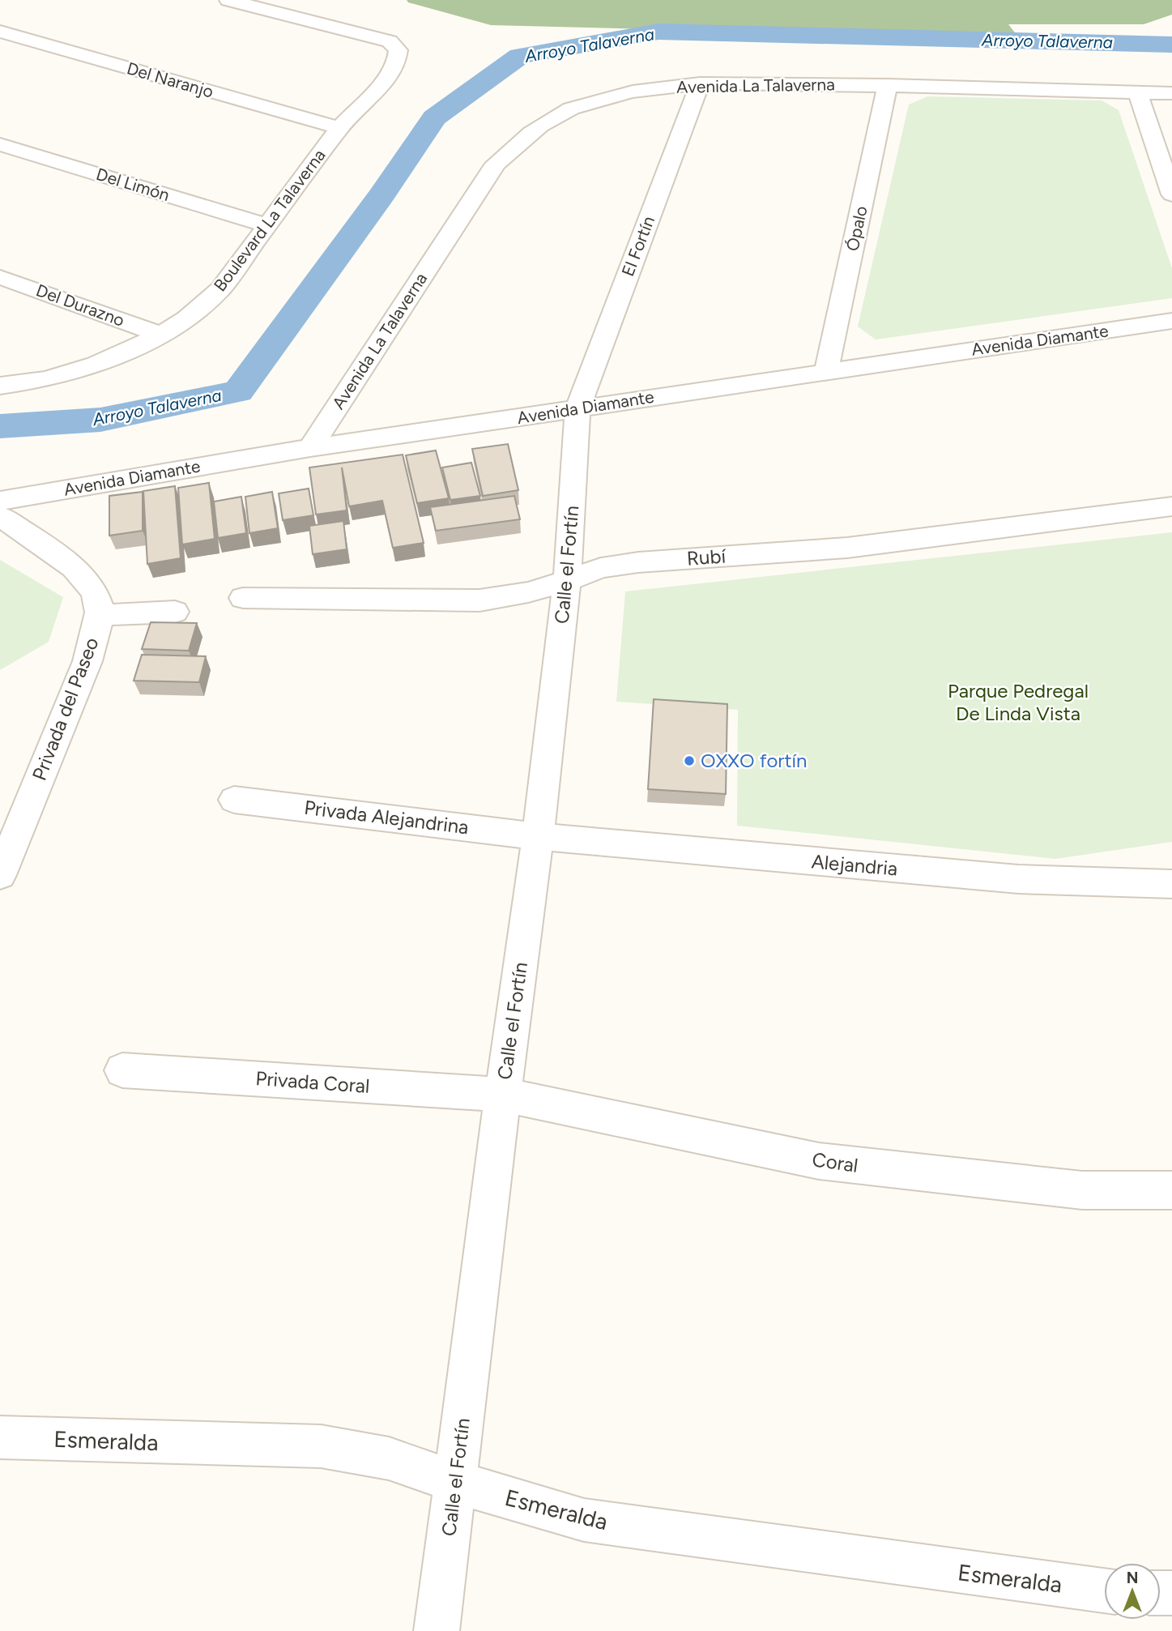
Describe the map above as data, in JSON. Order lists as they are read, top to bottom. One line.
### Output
{"streets":{"street":["Del Naranjo","Avenida La Talaverna","Del Limón","Boulevard La Talaverna","Ópalo","El Fortín","Del Durazno","Avenida Diamante","Rubí","Calle el Fortín","Privada del Paseo","Privada Alejandrina","Alejandria","Privada Coral","Coral","Esmeralda"]},"crossings":[["Del Naranjo","Boulevard La Talaverna"],["Avenida La Talaverna","Ópalo"],["Avenida La Talaverna","El Fortín"],["Avenida La Talaverna","Avenida Diamante"],["Del Limón","Boulevard La Talaverna"],["Boulevard La Talaverna","Del Durazno"],["Ópalo","Avenida Diamante"],["El Fortín","Avenida Diamante"],["El Fortín","Calle el Fortín"],["Avenida Diamante","Calle el Fortín"],["Rubí","Calle el Fortín"],["Calle el Fortín","Privada Alejandrina"],["Calle el Fortín","Alejandria"],["Calle el Fortín","Privada Coral"],["Calle el Fortín","Coral"],["Calle el Fortín","Esmeralda"],["Privada Alejandrina","Alejandria"],["Privada Coral","Coral"]],"water":["Arroyo Talaverna"],"parks":["Parque Pedregal De Linda Vista"],"places":["OXXO fortín"],"north":"top"}
